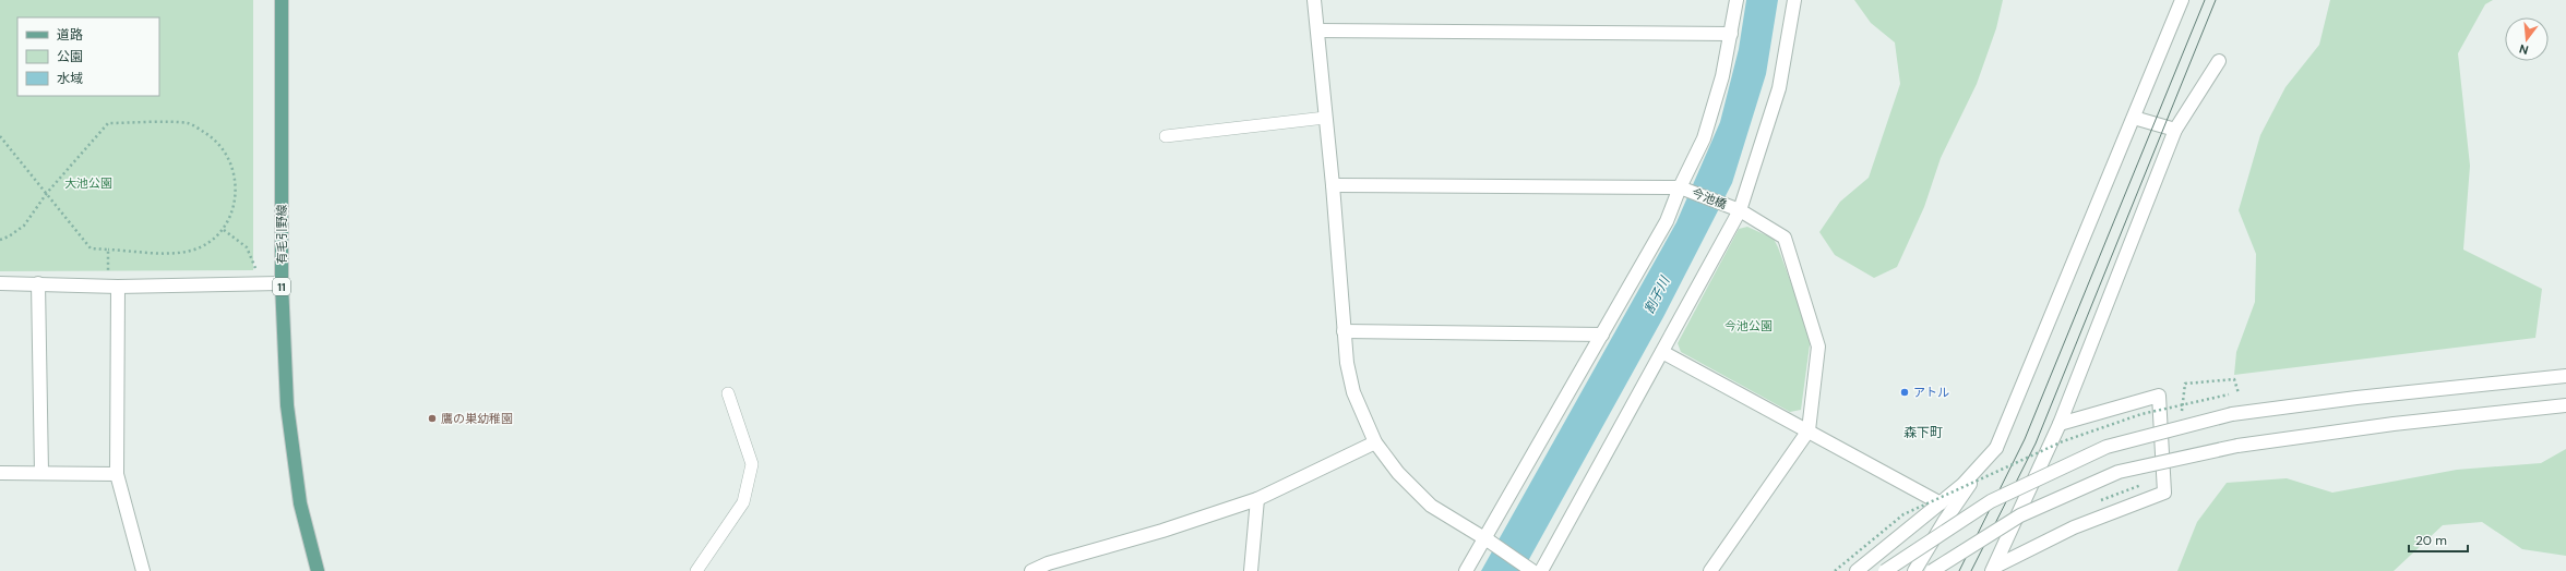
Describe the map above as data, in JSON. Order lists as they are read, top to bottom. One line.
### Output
{"streets":{"main road":["有毛引野線","11"],"street":["今池橋"]},"districts":["森下町"],"water":["割子川"],"parks":["大池公園","今池公園"],"places":["アトル","鷹の巣幼稚園"],"legend":["道路","公園","水域"],"scale_bar":"20 m","north":"bottom"}
